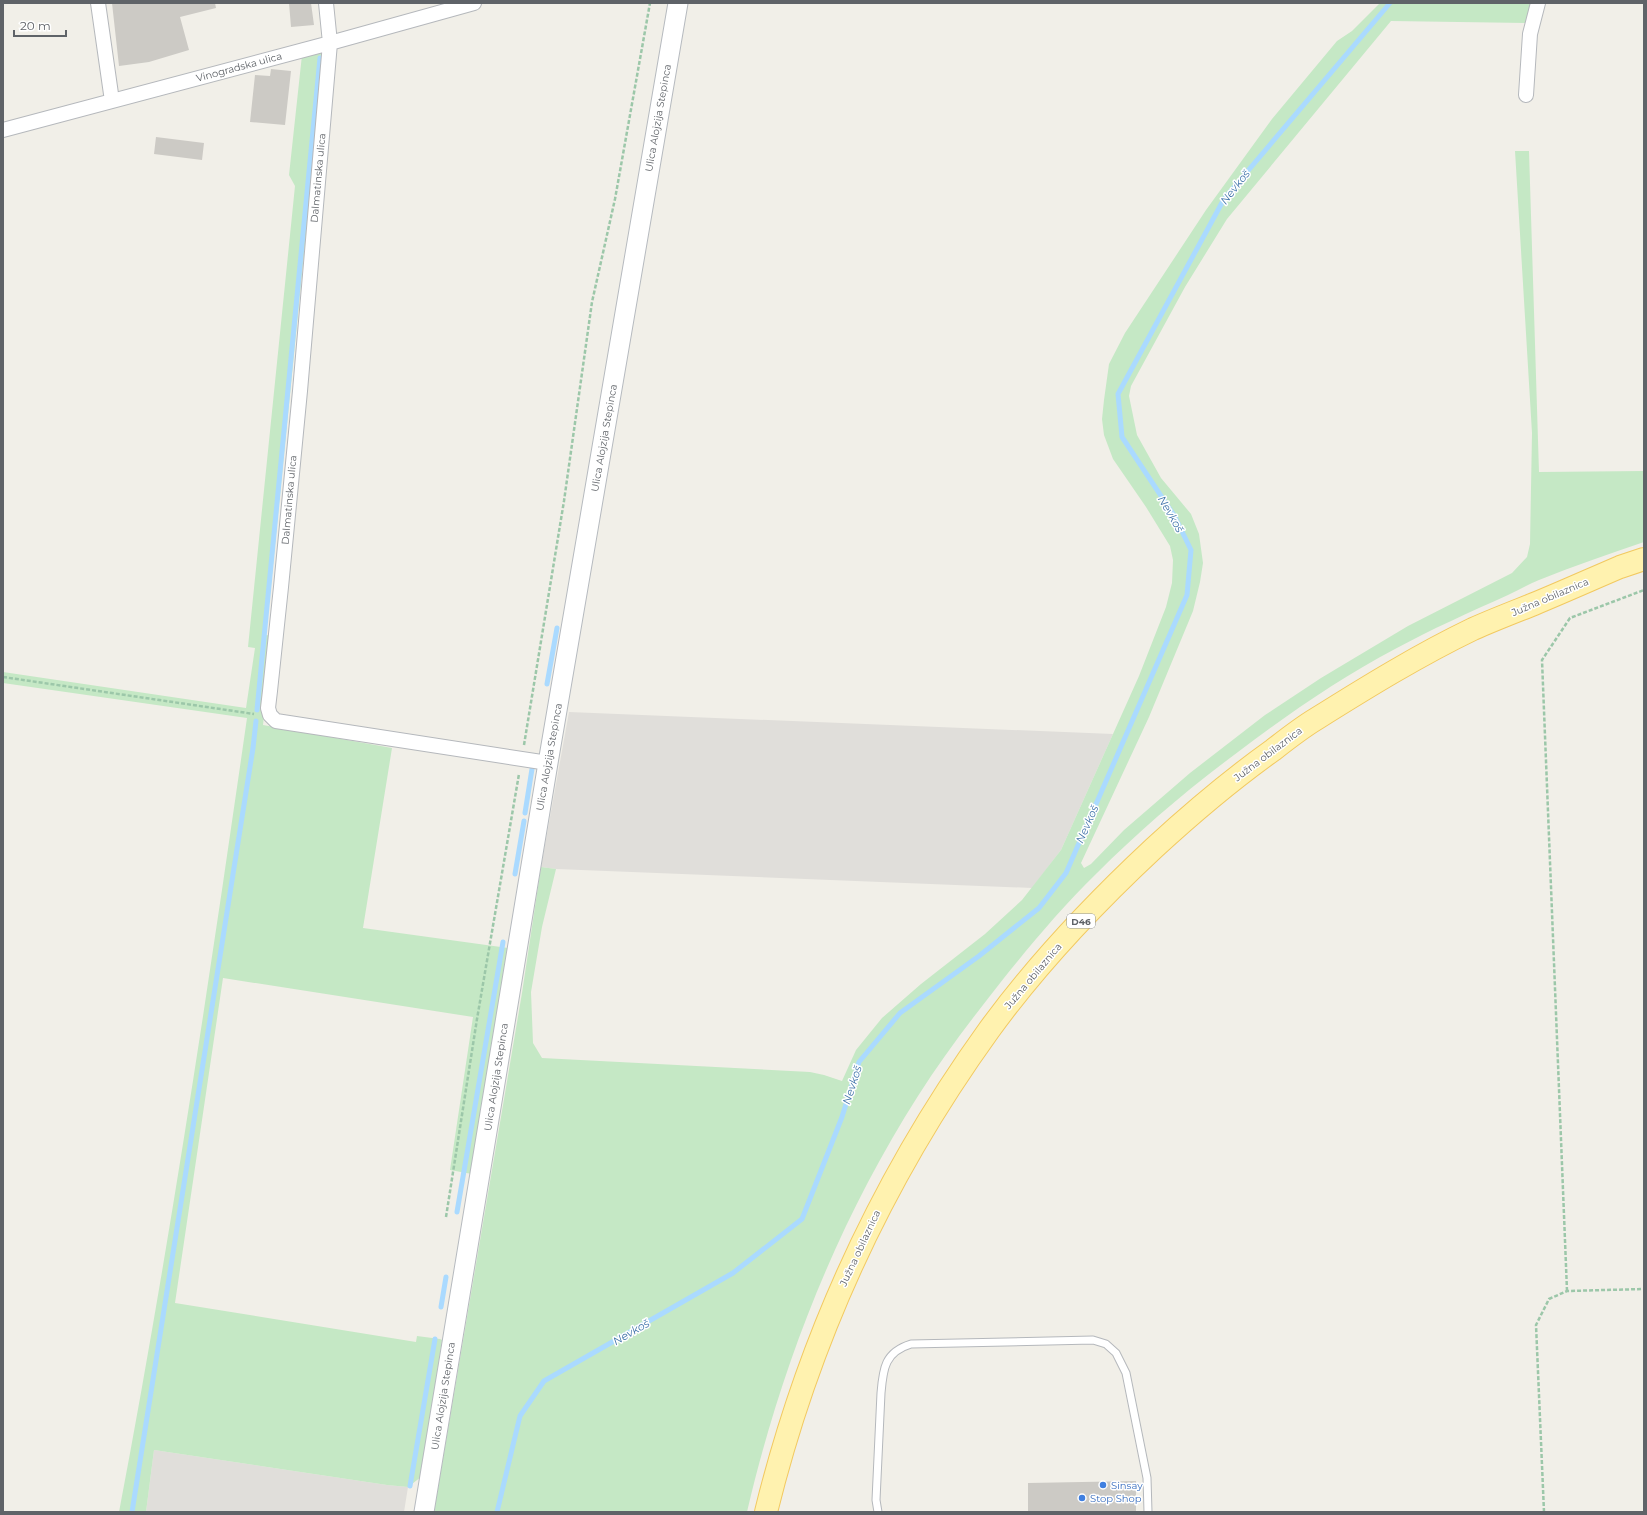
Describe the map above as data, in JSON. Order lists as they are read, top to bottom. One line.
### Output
{"streets":{"main road":["Ulica Alojzija Stepinca","Južna obilaznica","D46"],"street":["Vinogradska ulica","Dalmatinska ulica"]},"crossings":[["Vinogradska ulica","Dalmatinska ulica"]],"water":["Nevkoš"],"places":["Sinsay","Stop Shop"],"scale_bar":"20 m"}
